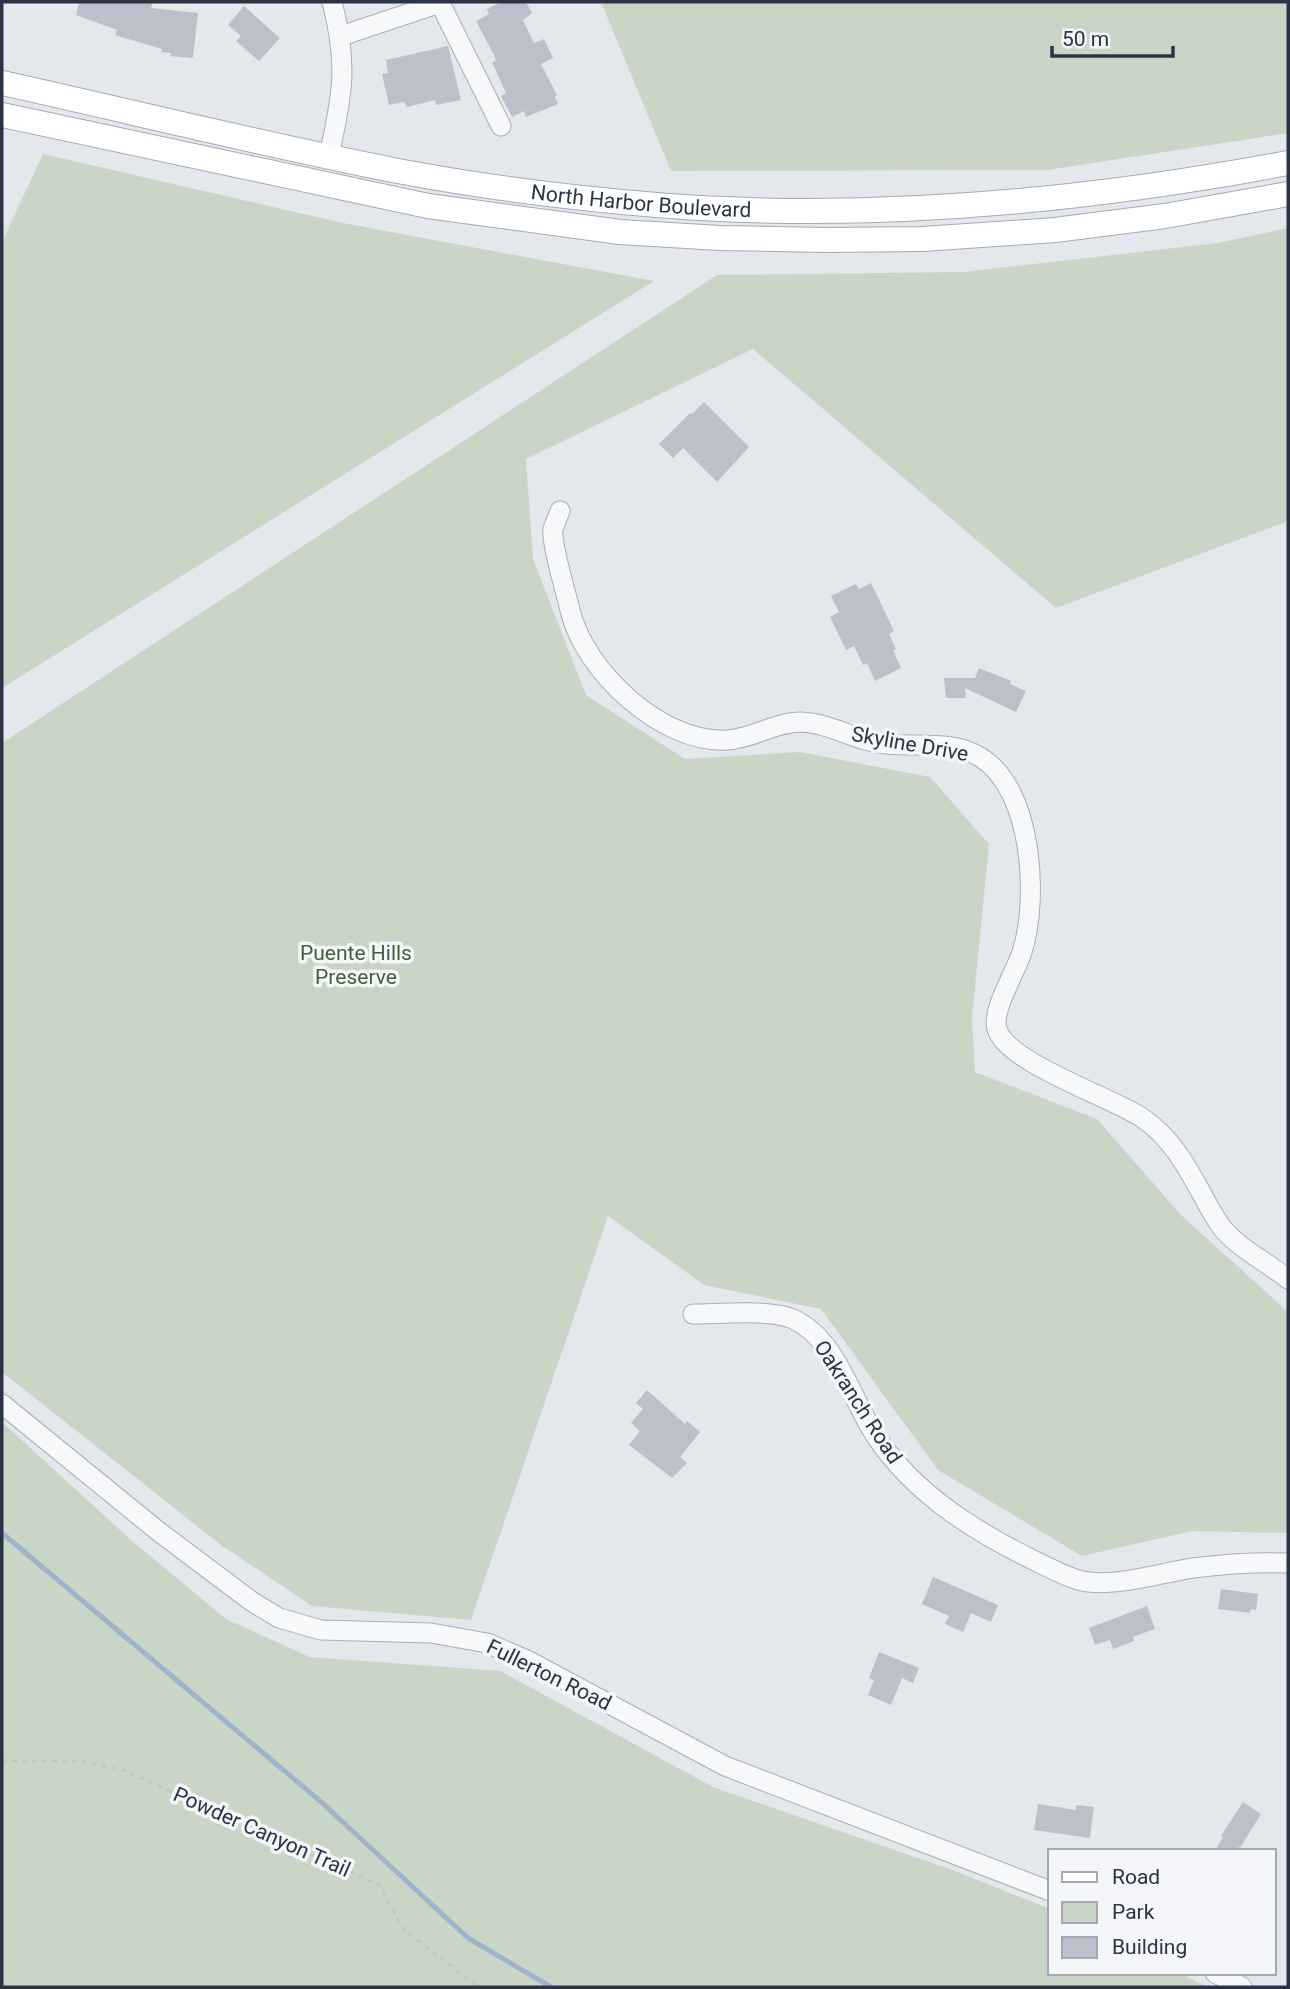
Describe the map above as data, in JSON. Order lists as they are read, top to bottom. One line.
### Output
{"streets":{"main road":["North Harbor Boulevard"],"street":["Skyline Drive","Oakranch Road","Fullerton Road"],"path":["Powder Canyon Trail"]},"parks":["Puente Hills Preserve"],"legend":["Road","Park","Building"],"scale_bar":"50 m"}
